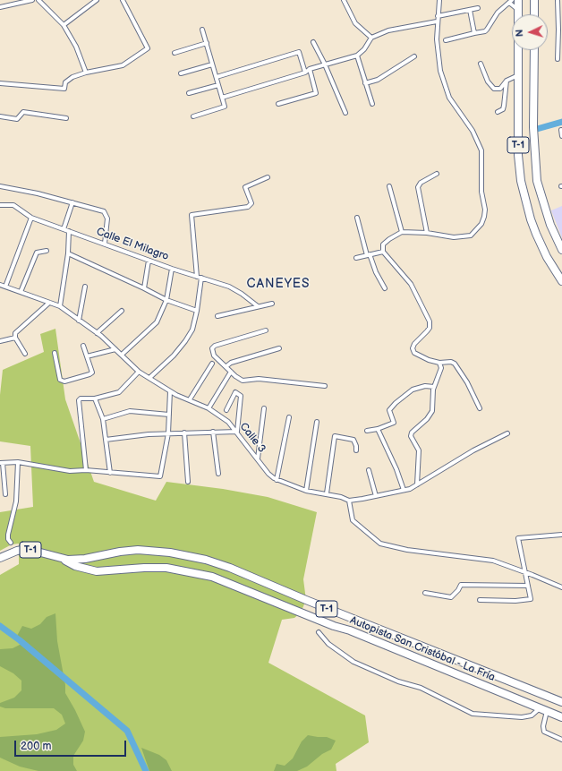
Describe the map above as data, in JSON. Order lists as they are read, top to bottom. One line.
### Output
{"streets":{"highway":["T-1","Autopista San Cristóbal - La Fría"],"street":["Calle El Milagro","Calle 3"]},"crossings":[["T-1","Autopista San Cristóbal - La Fría"]],"districts":["CANEYES"],"scale_bar":"200 m","north":"left"}
